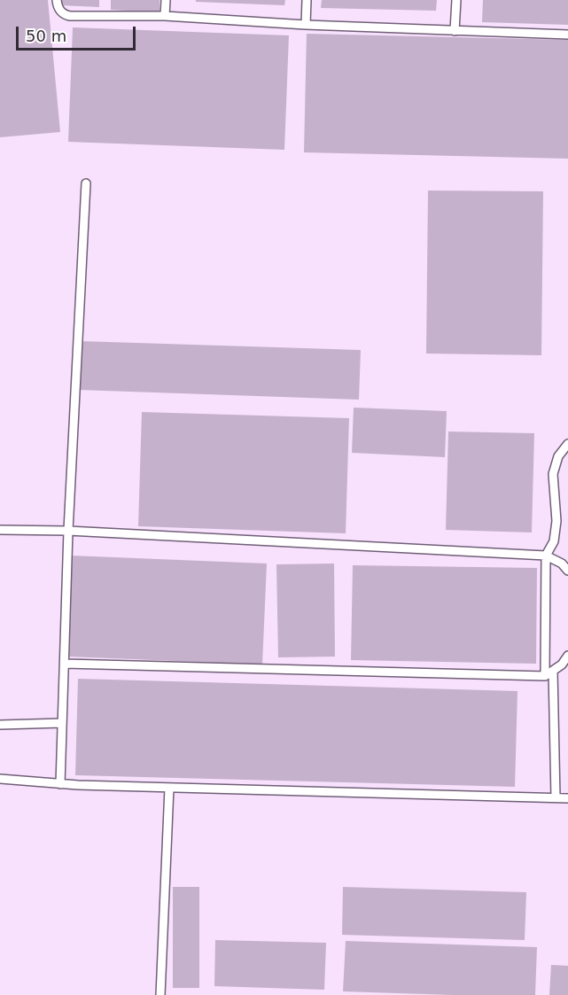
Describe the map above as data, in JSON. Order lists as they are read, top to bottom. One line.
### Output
{"scale_bar":"50 m"}
